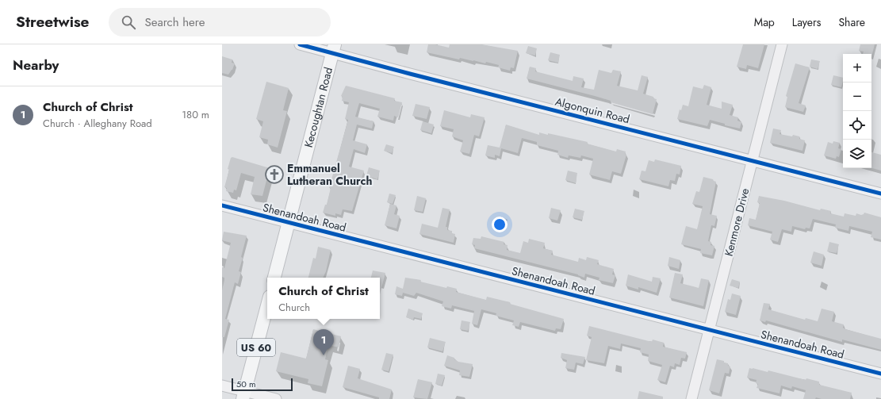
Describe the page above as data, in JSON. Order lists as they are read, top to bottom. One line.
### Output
{"streets":{"main road":["Kecoughtan Road","US 60"],"street":["Algonquin Road","Shenandoah Road","Kenmore Drive"]},"crossings":[["Kecoughtan Road","Algonquin Road"],["Kecoughtan Road","Shenandoah Road"],["Algonquin Road","Kenmore Drive"],["Shenandoah Road","Kenmore Drive"]],"places":{"church":["Emmanuel Lutheran Church"]},"scale_bar":"50 m","page":{"header":"Streetwise","search":"Search here","nav":["Map","Layers","Share"],"heading":"Nearby","map_buttons":["+","−"],"list":[{"mark":"1","name":"Church of Christ","note":"Church · Alleghany Road","value":"180 m"}],"popup":["Church of Christ","Church"],"pins":"1","scale":"50 m"}}
